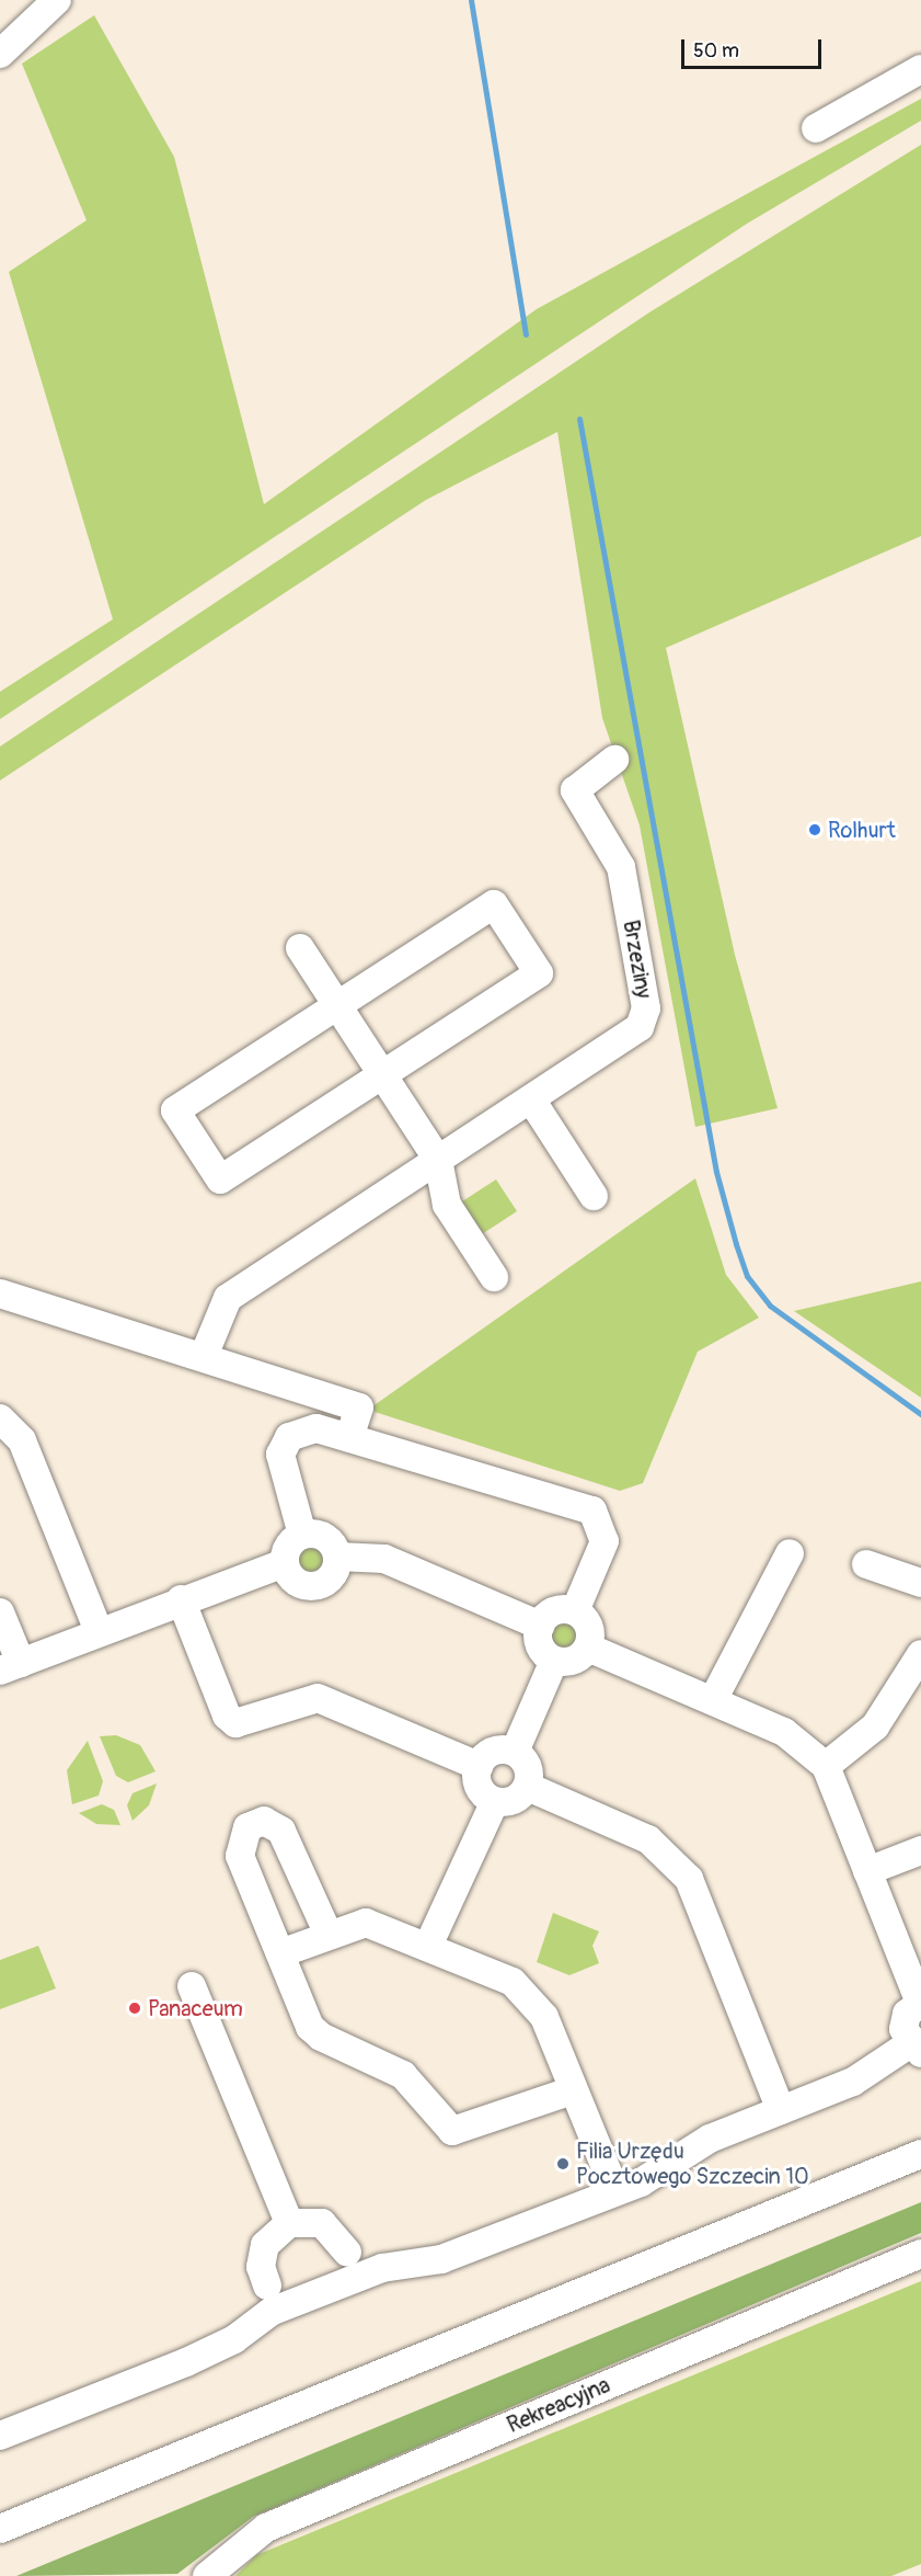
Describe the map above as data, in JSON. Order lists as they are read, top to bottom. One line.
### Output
{"streets":{"street":["Brzeziny","Rekreacyjna"]},"places":["Rolhurt","Panaceum","Filia Urzędu Pocztowego Szczecin 10"],"scale_bar":"50 m"}
